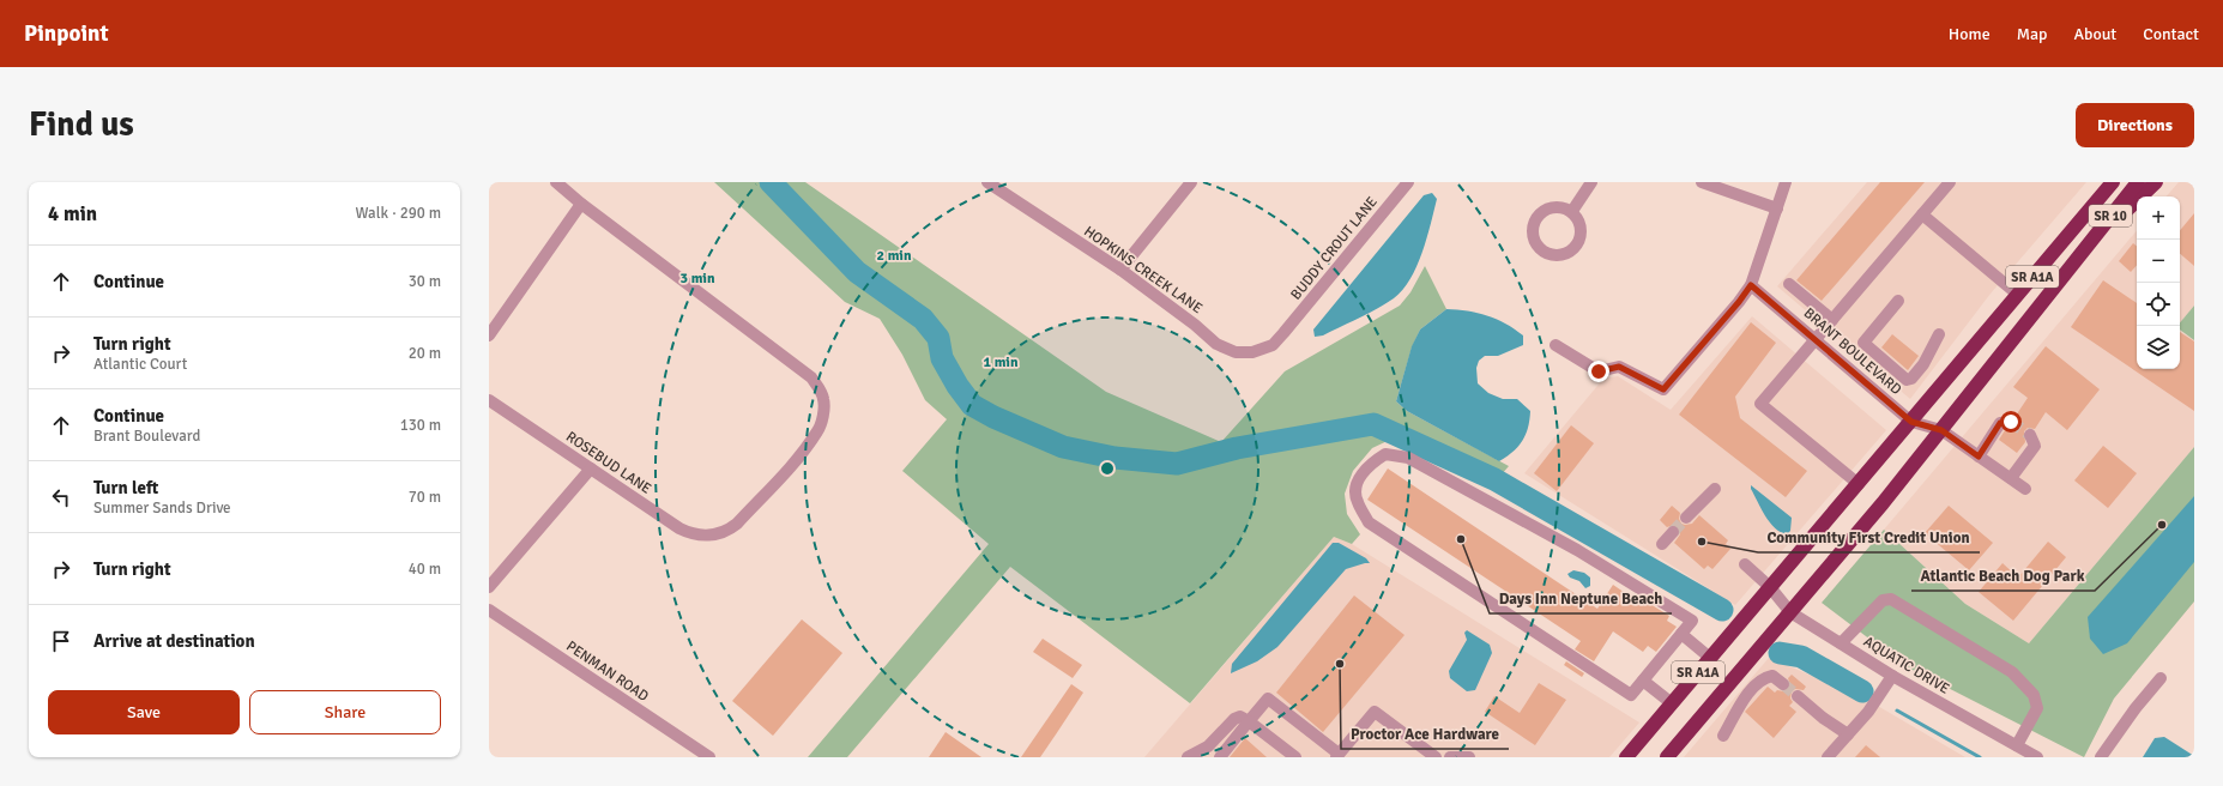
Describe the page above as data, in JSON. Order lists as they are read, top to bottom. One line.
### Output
{"streets":{"highway":["SR 10","SR A1A"],"street":["BUDDY CROUT LANE","HOPKINS CREEK LANE","BRANT BOULEVARD","ROSEBUD LANE","AQUATIC DRIVE","PENMAN ROAD"]},"crossings":[["SR 10","SR A1A"],["BUDDY CROUT LANE","HOPKINS CREEK LANE"],["SR A1A","BRANT BOULEVARD"],["SR A1A","AQUATIC DRIVE"]],"places":["Atlantic Beach Dog Park","Days Inn Neptune Beach","Community First Credit Union","Proctor Ace Hardware"],"page":{"header":"Pinpoint","nav":["Home","Map","About","Contact"],"buttons":["Directions",["Save","Share"]],"title":"Find us","heading":["4 min","Walk · 290 m"],"map_buttons":["+","−"],"list":[["Continue","30 m"],["Turn right","Atlantic Court","20 m"],["Continue","Brant Boulevard","130 m"],["Turn left","Summer Sands Drive","70 m"],["Turn right","40 m"],"Arrive at destination"]},"rings":["2 min","3 min","1 min"]}
